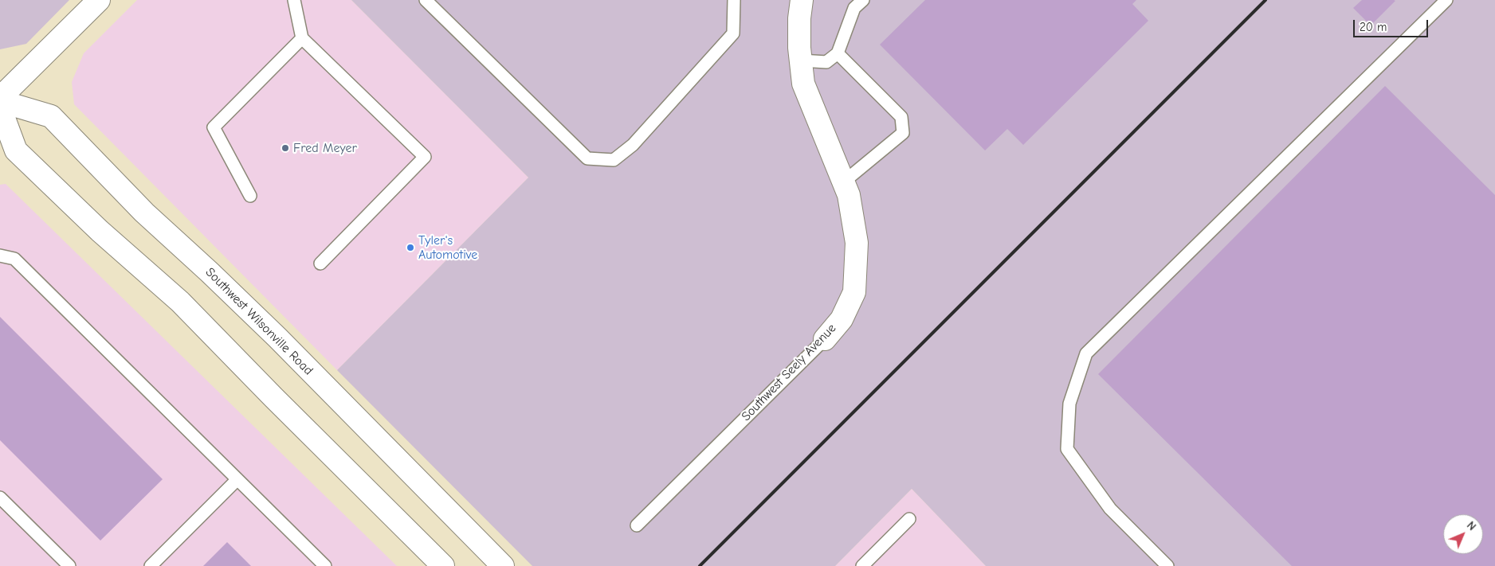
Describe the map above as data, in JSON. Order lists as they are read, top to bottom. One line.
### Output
{"streets":{"main road":["Southwest Wilsonville Road","Southwest Seely Avenue"]},"places":["Fred Meyer","Tyler's Automotive"],"scale_bar":"20 m","north":"top right"}
